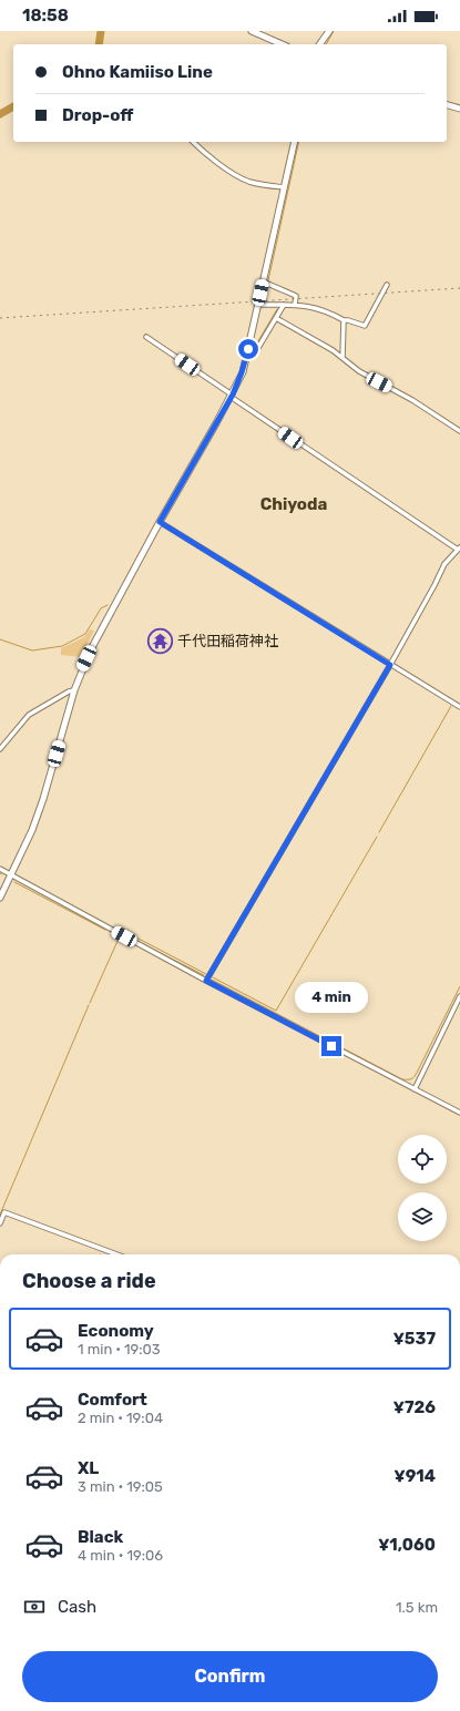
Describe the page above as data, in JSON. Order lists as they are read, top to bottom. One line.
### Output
{"districts":["Chiyoda"],"places":{"temple":["千代田稲荷神社"]},"page":{"status":"18:58","banner":["Ohno Kamiiso Line","Drop-off"],"bubble":"4 min","heading":"Choose a ride","list":[{"name":"Economy","note":"1 min · 19:03","value":"¥537"},{"name":"Comfort","note":"2 min · 19:04","value":"¥726"},{"name":"XL","note":"3 min · 19:05","value":"¥914"},{"name":"Black","note":"4 min · 19:06","value":"¥1,060"}],"pay":["Cash","1.5 km"],"buttons":"Confirm"}}
